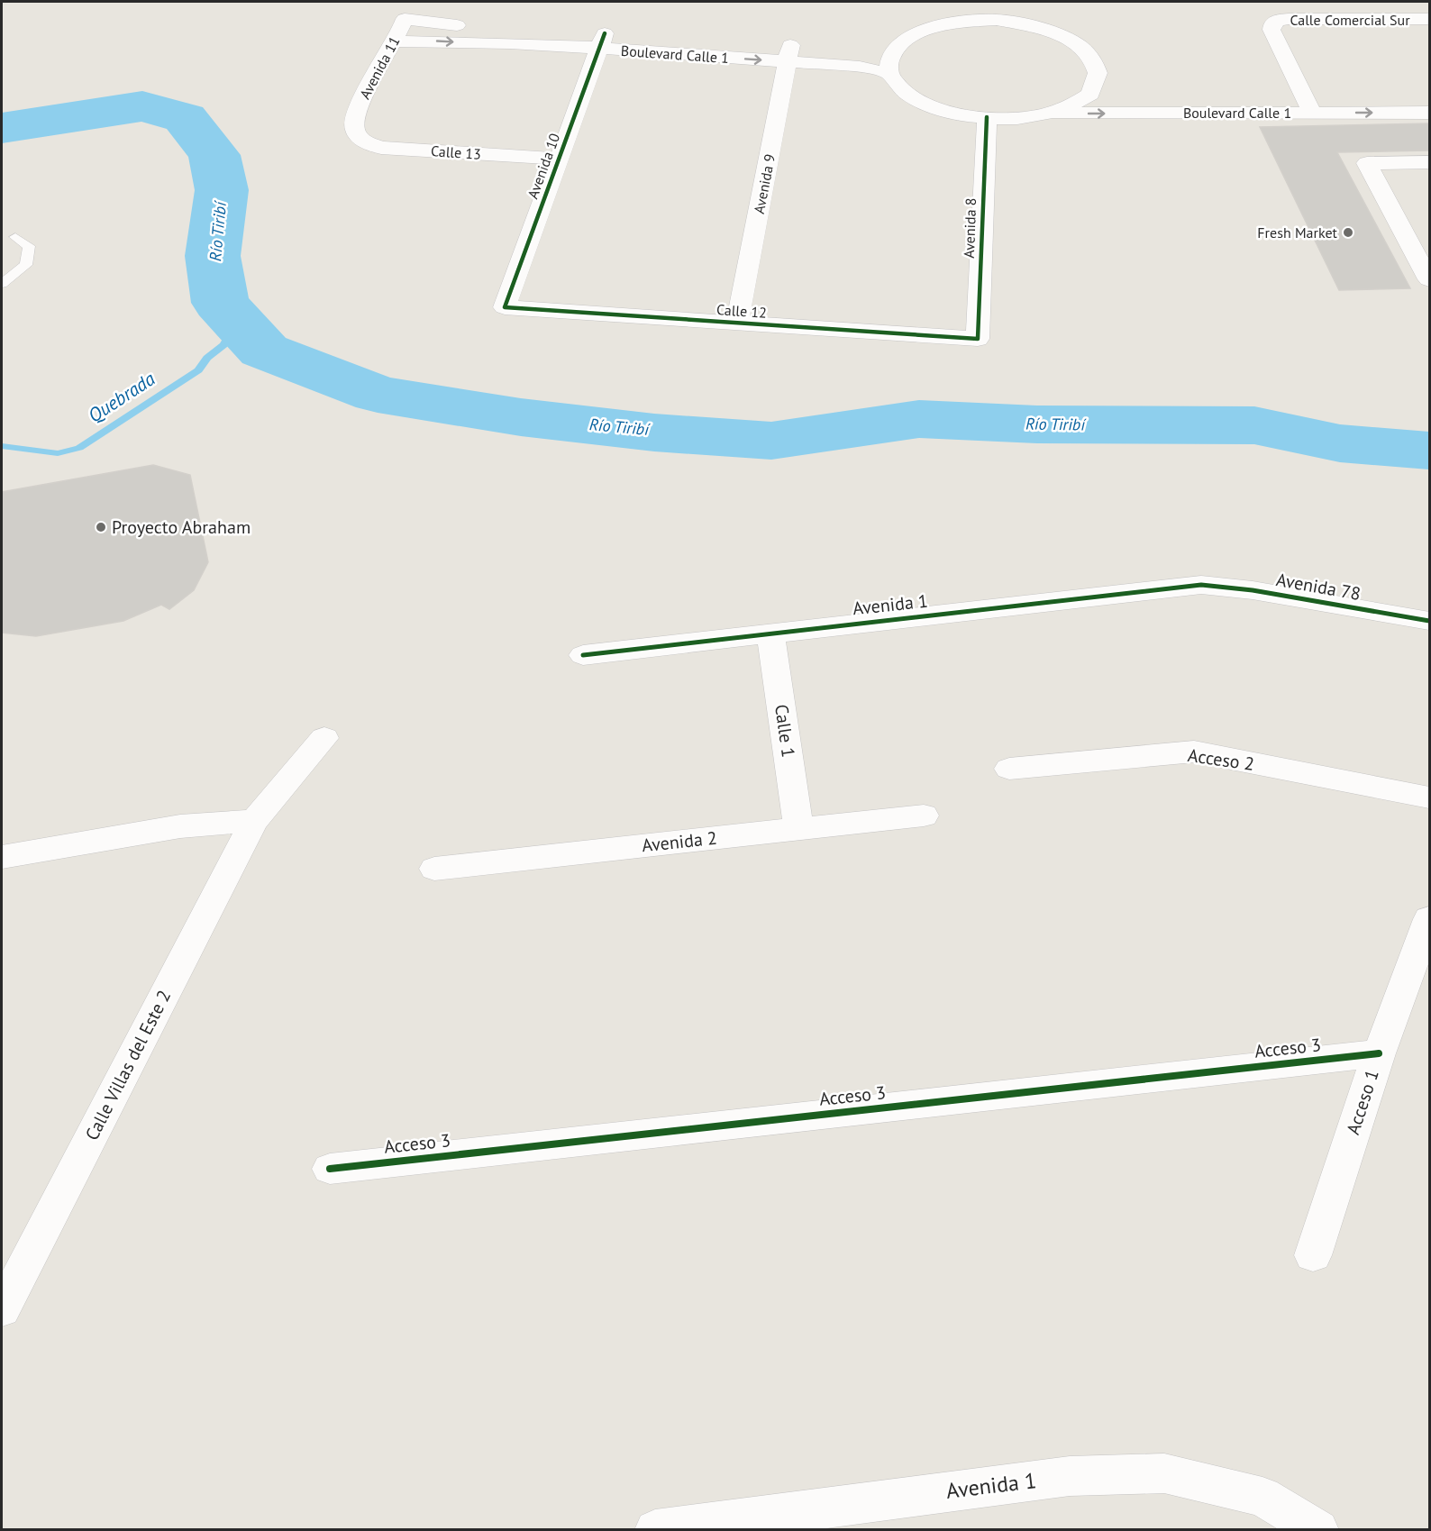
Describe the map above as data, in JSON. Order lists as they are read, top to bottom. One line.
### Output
{"streets":{"street":["Calle Comercial Sur","Boulevard Calle 1","Avenida 11","Calle 13","Avenida 10","Avenida 9","Avenida 8","Calle 12","Avenida 78","Avenida 1","Calle 1","Acceso 2","Avenida 2","Acceso 3","Calle Villas del Este 2","Acceso 1"]},"crossings":[["Calle Comercial Sur","Boulevard Calle 1"],["Boulevard Calle 1","Avenida 11"],["Boulevard Calle 1","Avenida 10"],["Boulevard Calle 1","Avenida 9"],["Boulevard Calle 1","Avenida 8"],["Avenida 11","Calle 13"],["Calle 13","Avenida 10"],["Avenida 10","Calle 12"],["Avenida 9","Calle 12"],["Avenida 8","Calle 12"],["Avenida 78","Avenida 1"],["Avenida 1","Calle 1"],["Calle 1","Avenida 2"],["Acceso 3","Acceso 1"]],"water":["Río Tiribí","Quebrada"],"places":["Fresh Market","Proyecto Abraham"]}
